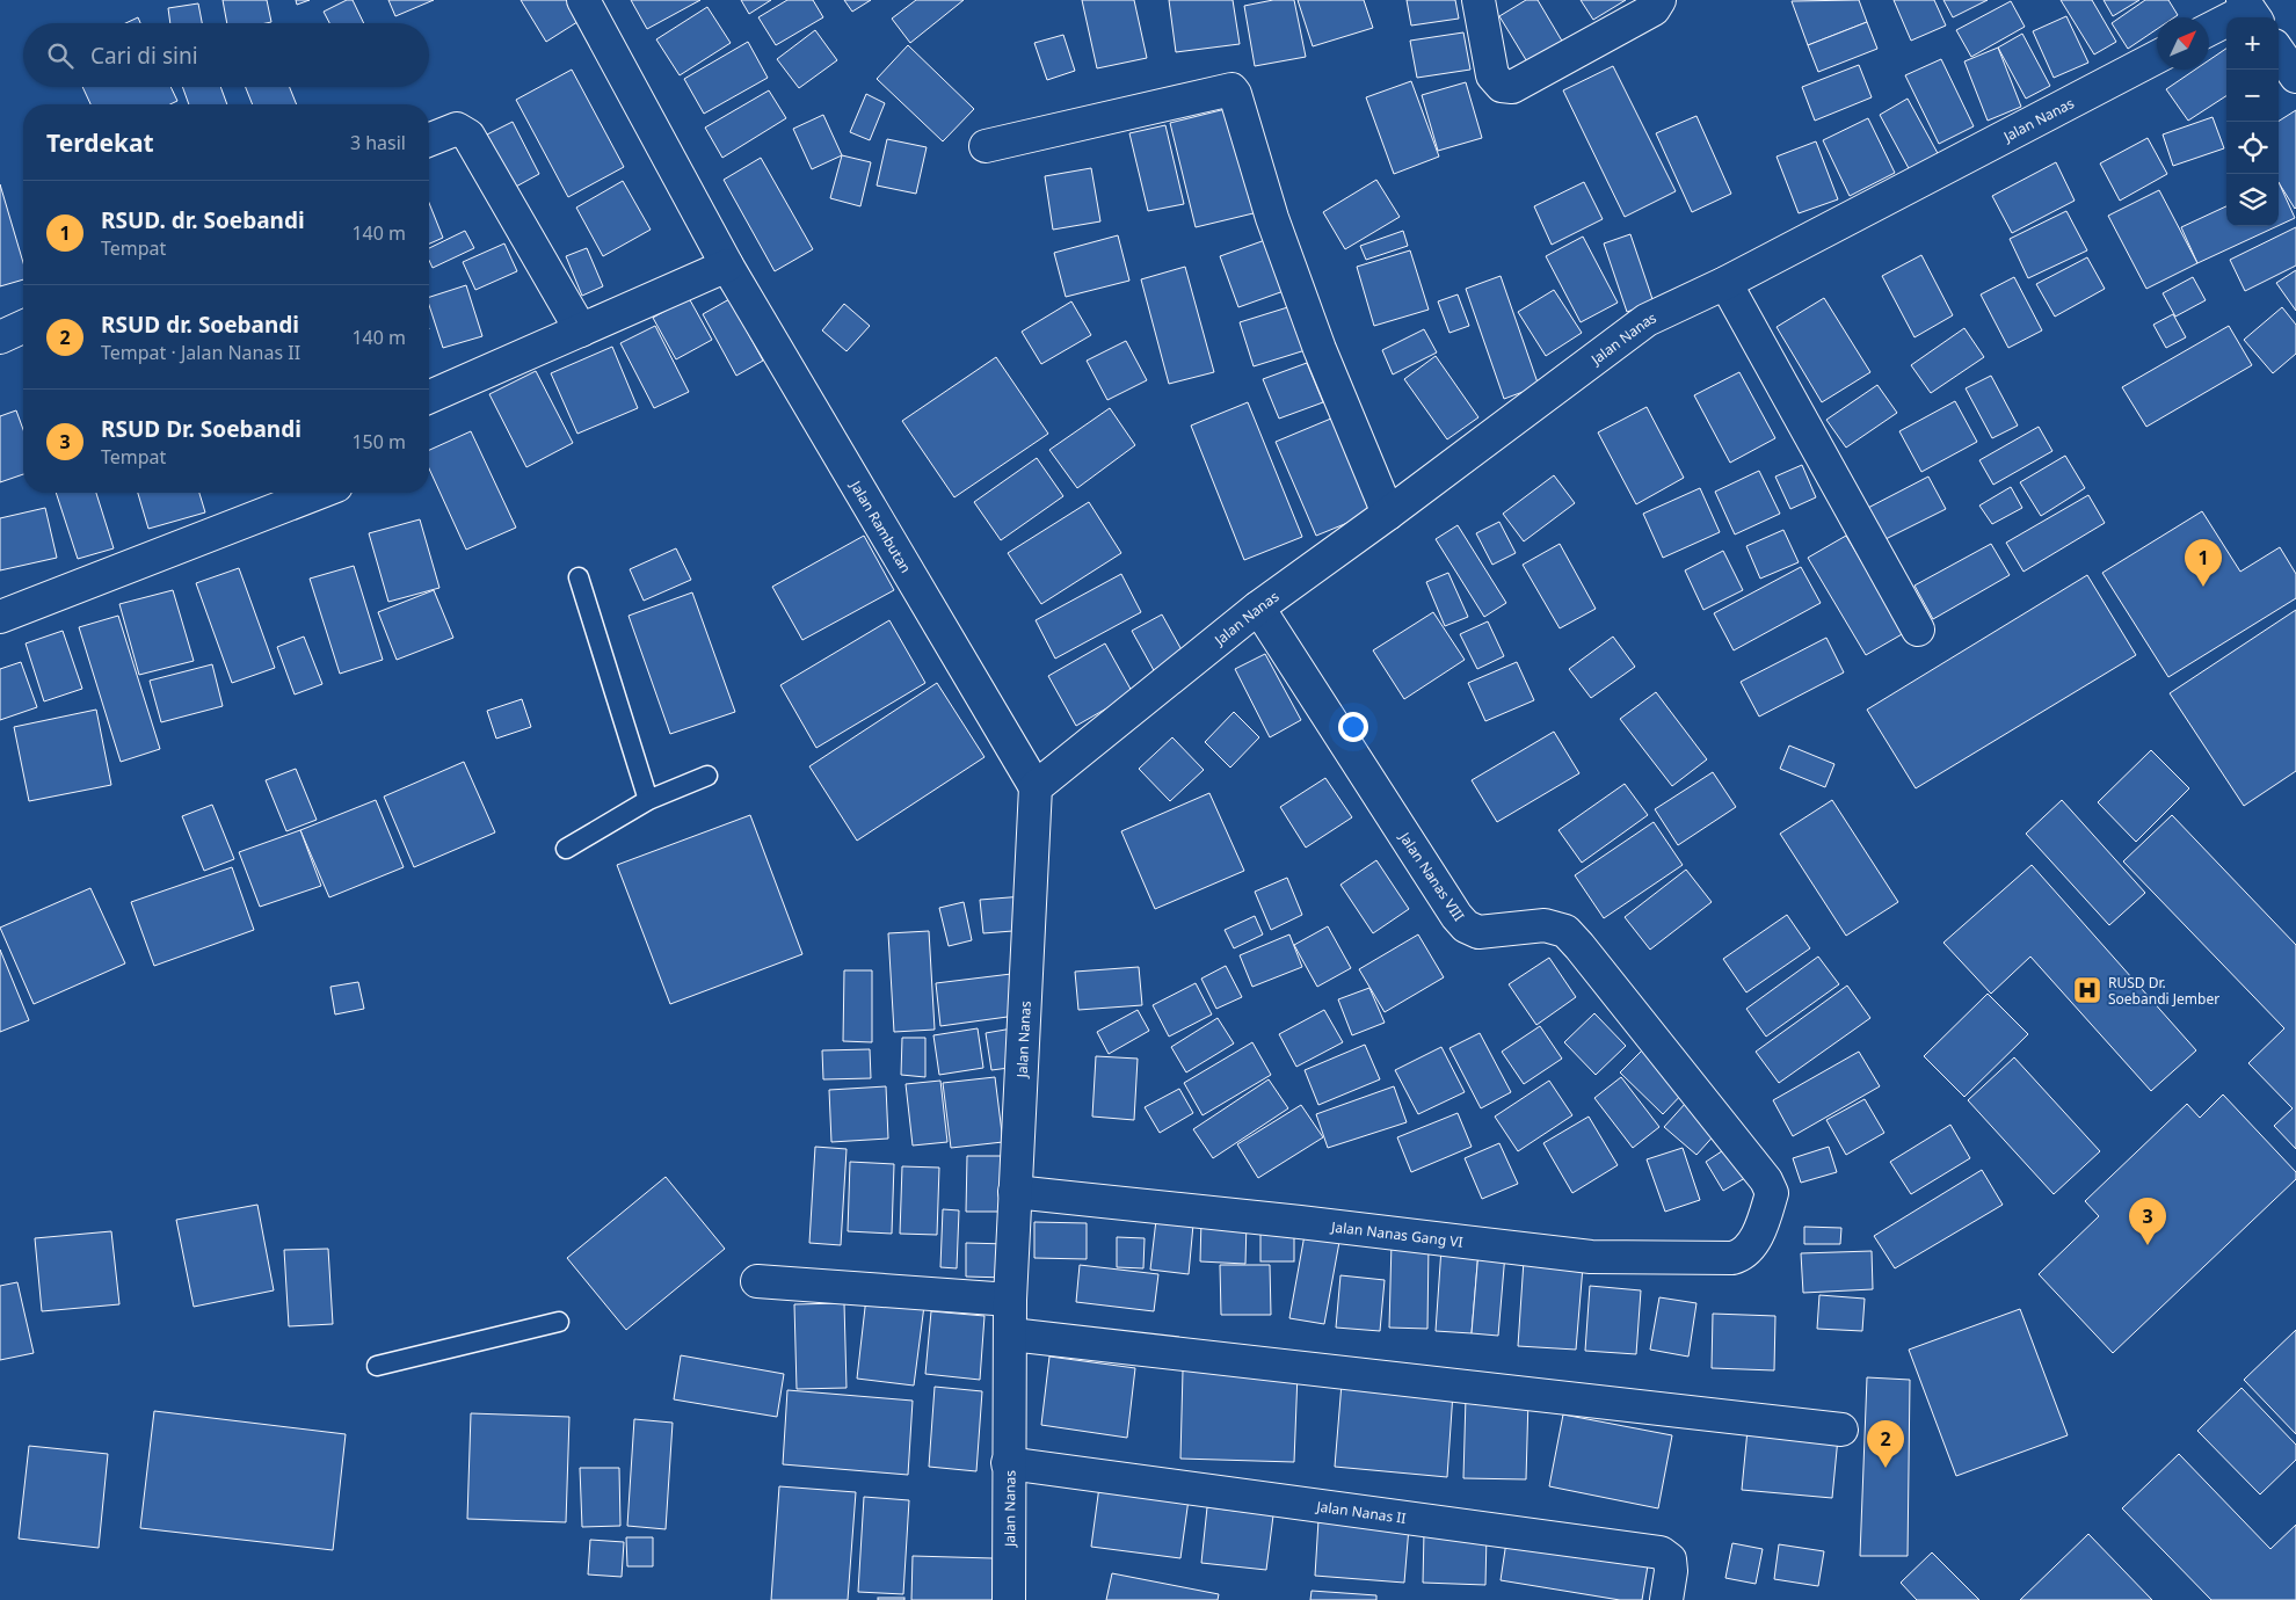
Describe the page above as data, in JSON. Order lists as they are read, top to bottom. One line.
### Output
{"streets":{"street":["Jalan Nanas","Jalan Rambutan","Jalan Nanas VIII","Jalan Nanas Gang VI","Jalan Nanas II"]},"crossings":[["Jalan Nanas","Jalan Rambutan"],["Jalan Nanas","Jalan Nanas VIII"],["Jalan Nanas","Jalan Nanas Gang VI"],["Jalan Nanas","Jalan Nanas II"],["Jalan Nanas VIII","Jalan Nanas Gang VI"]],"places":{"hospital":["RUSD Dr. Soebandi Jember"]},"north":"top right","page":{"map_buttons":["+","−"],"search":"Cari di sini","heading":["Terdekat","3 hasil"],"list":[{"mark":"1","name":"RSUD. dr. Soebandi","note":"Tempat","value":"140 m"},{"mark":"2","name":"RSUD dr. Soebandi","note":"Tempat · Jalan Nanas II","value":"140 m"},{"mark":"3","name":"RSUD Dr. Soebandi","note":"Tempat","value":"150 m"}],"pins":["1","3","2"]}}
